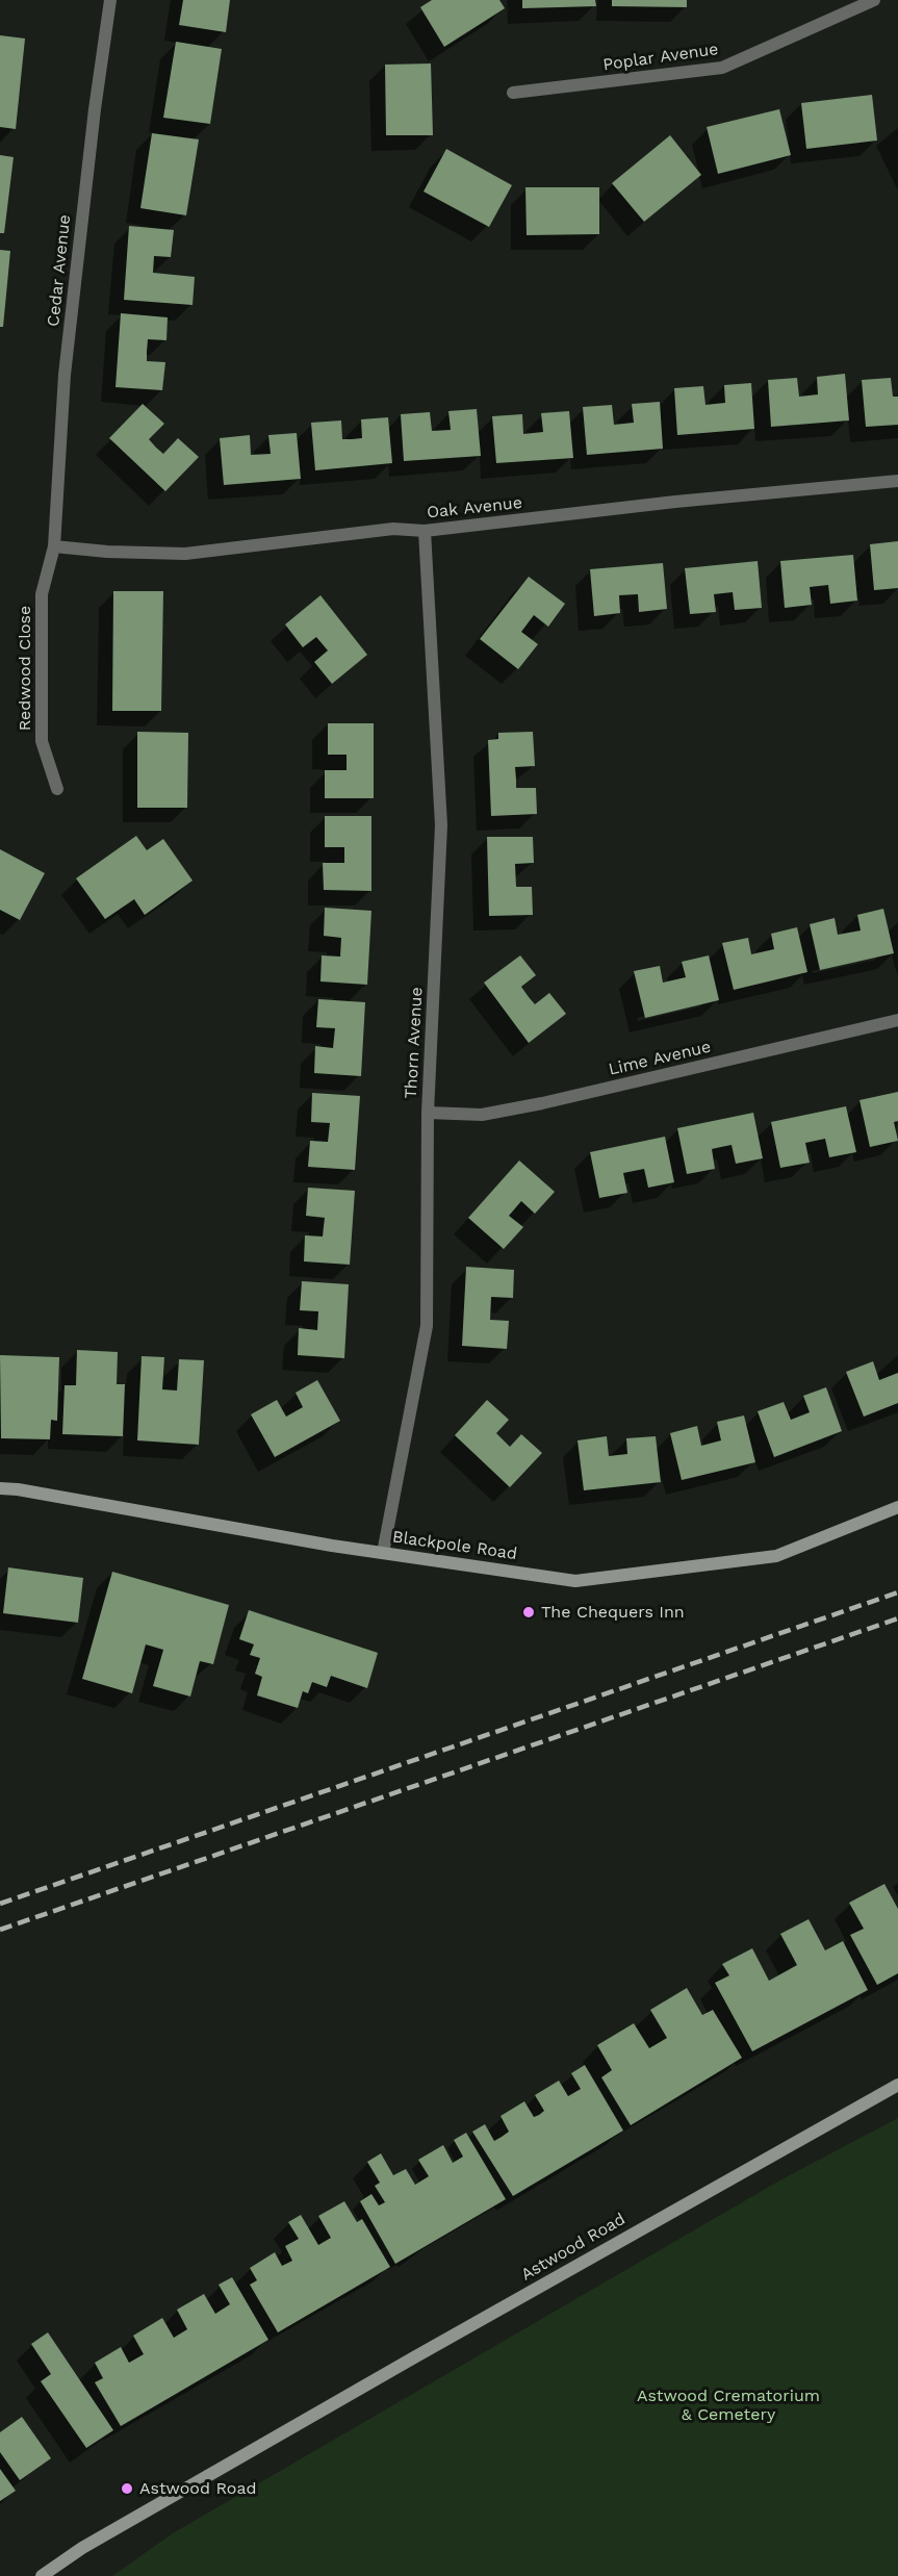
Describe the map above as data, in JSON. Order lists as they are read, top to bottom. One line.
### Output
{"streets":{"main road":["Blackpole Road","Astwood Road"],"street":["Poplar Avenue","Cedar Avenue","Oak Avenue","Redwood Close","Thorn Avenue","Lime Avenue"]},"crossings":[["Cedar Avenue","Oak Avenue"],["Cedar Avenue","Redwood Close"],["Oak Avenue","Redwood Close"],["Oak Avenue","Thorn Avenue"],["Thorn Avenue","Lime Avenue"],["Thorn Avenue","Blackpole Road"]],"parks":["Astwood Crematorium & Cemetery"],"places":["The Chequers Inn","Astwood Road"]}
